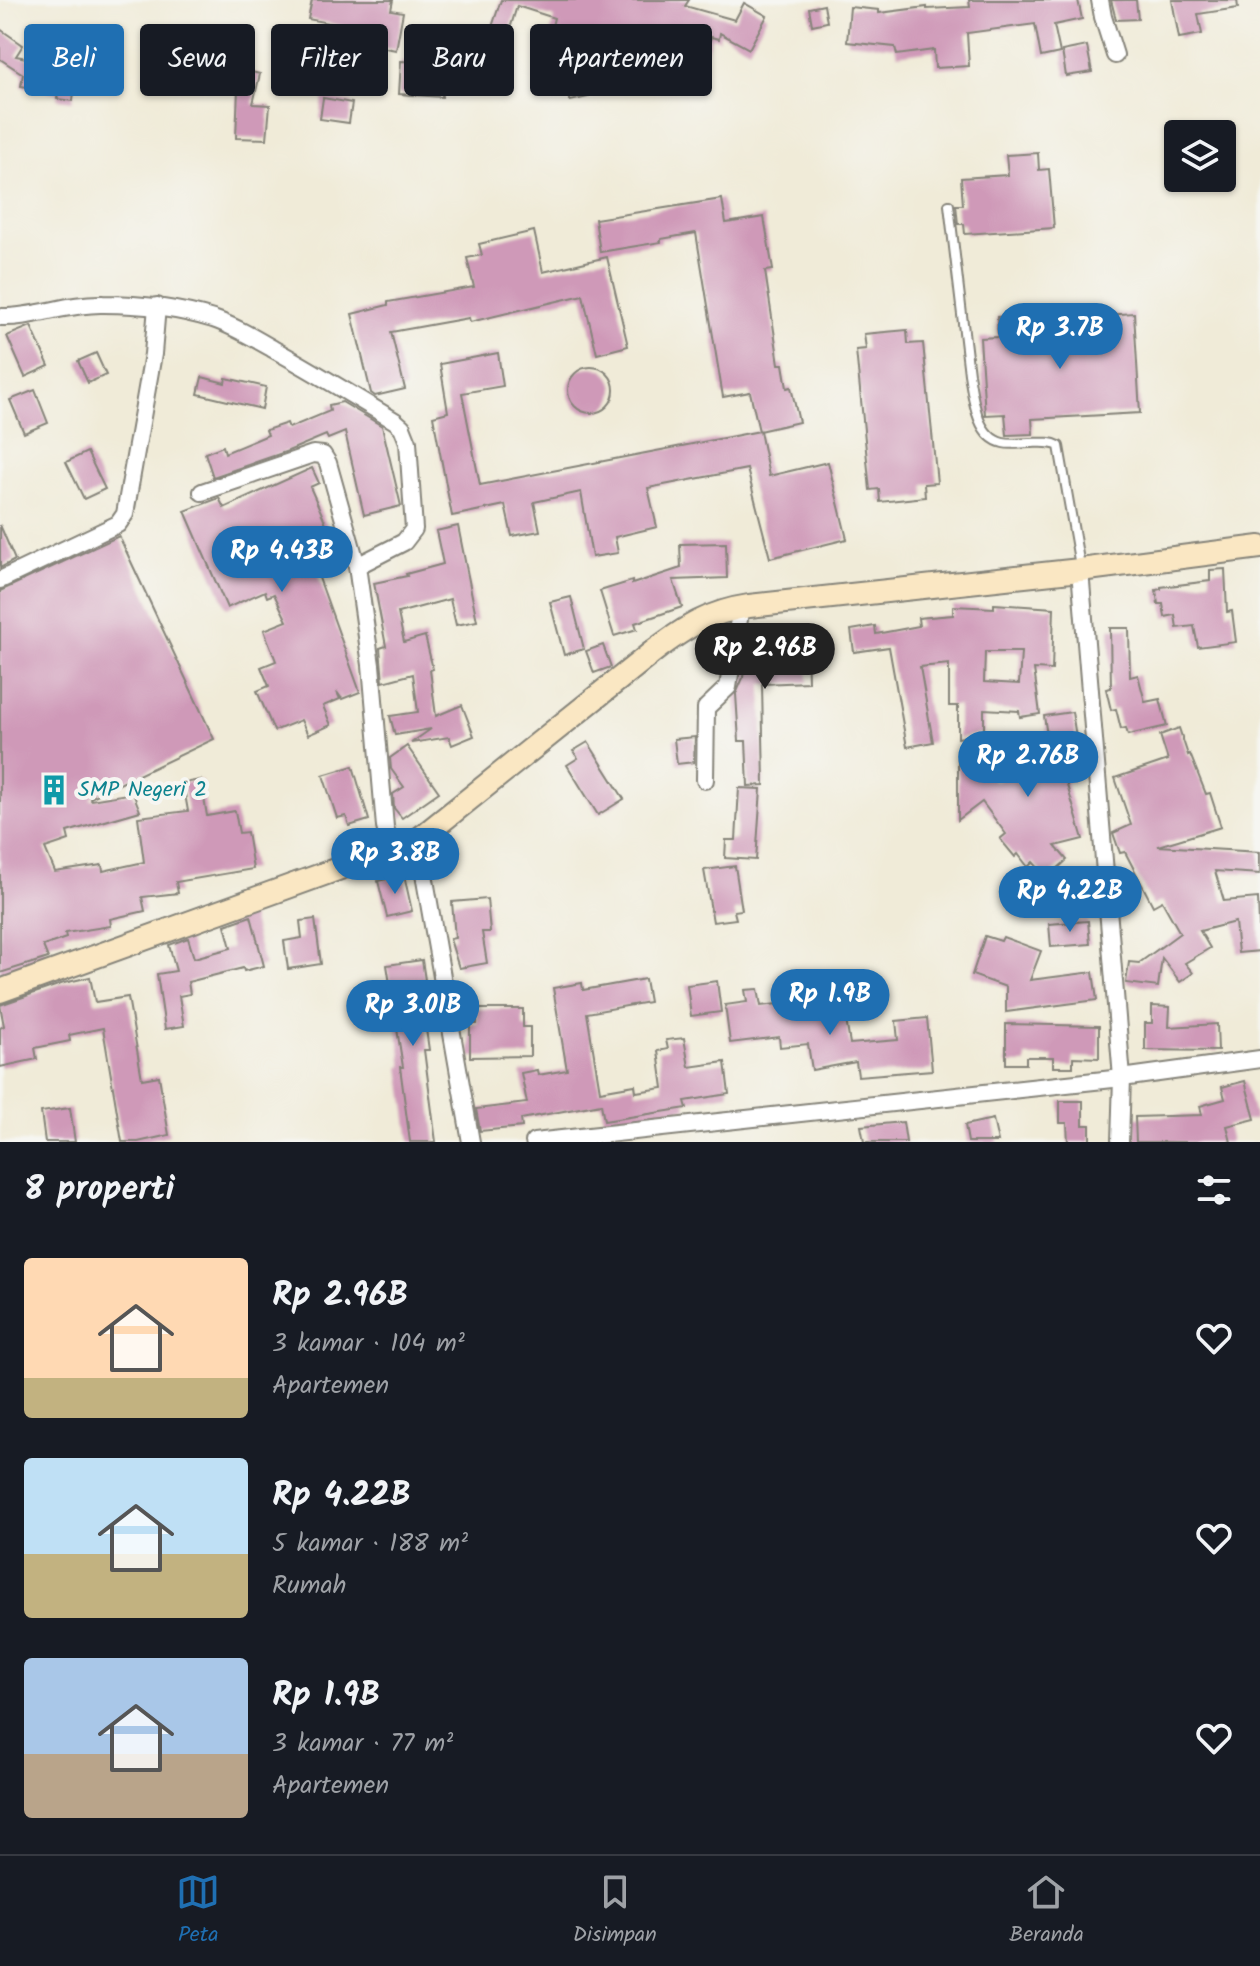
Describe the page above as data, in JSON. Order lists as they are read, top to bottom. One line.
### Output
{"places":{"building":["SMP Negeri 2"]},"page":{"chip":["Beli","Sewa","Filter","Baru","Apartemen"],"price":["Rp 3.7B","Rp 4.43B","Rp 2.96B","Rp 2.76B","Rp 3.8B","Rp 4.22B","Rp 1.9B","Rp 3.01B"],"heading":"8 properti","list":[{"name":"Rp 2.96B","note":"3 kamar · 104 m² · Apartemen"},{"name":"Rp 4.22B","note":"5 kamar · 188 m² · Rumah"},{"name":"Rp 1.9B","note":"3 kamar · 77 m² · Apartemen"}],"tabs":["Peta","Disimpan","Beranda"]}}
